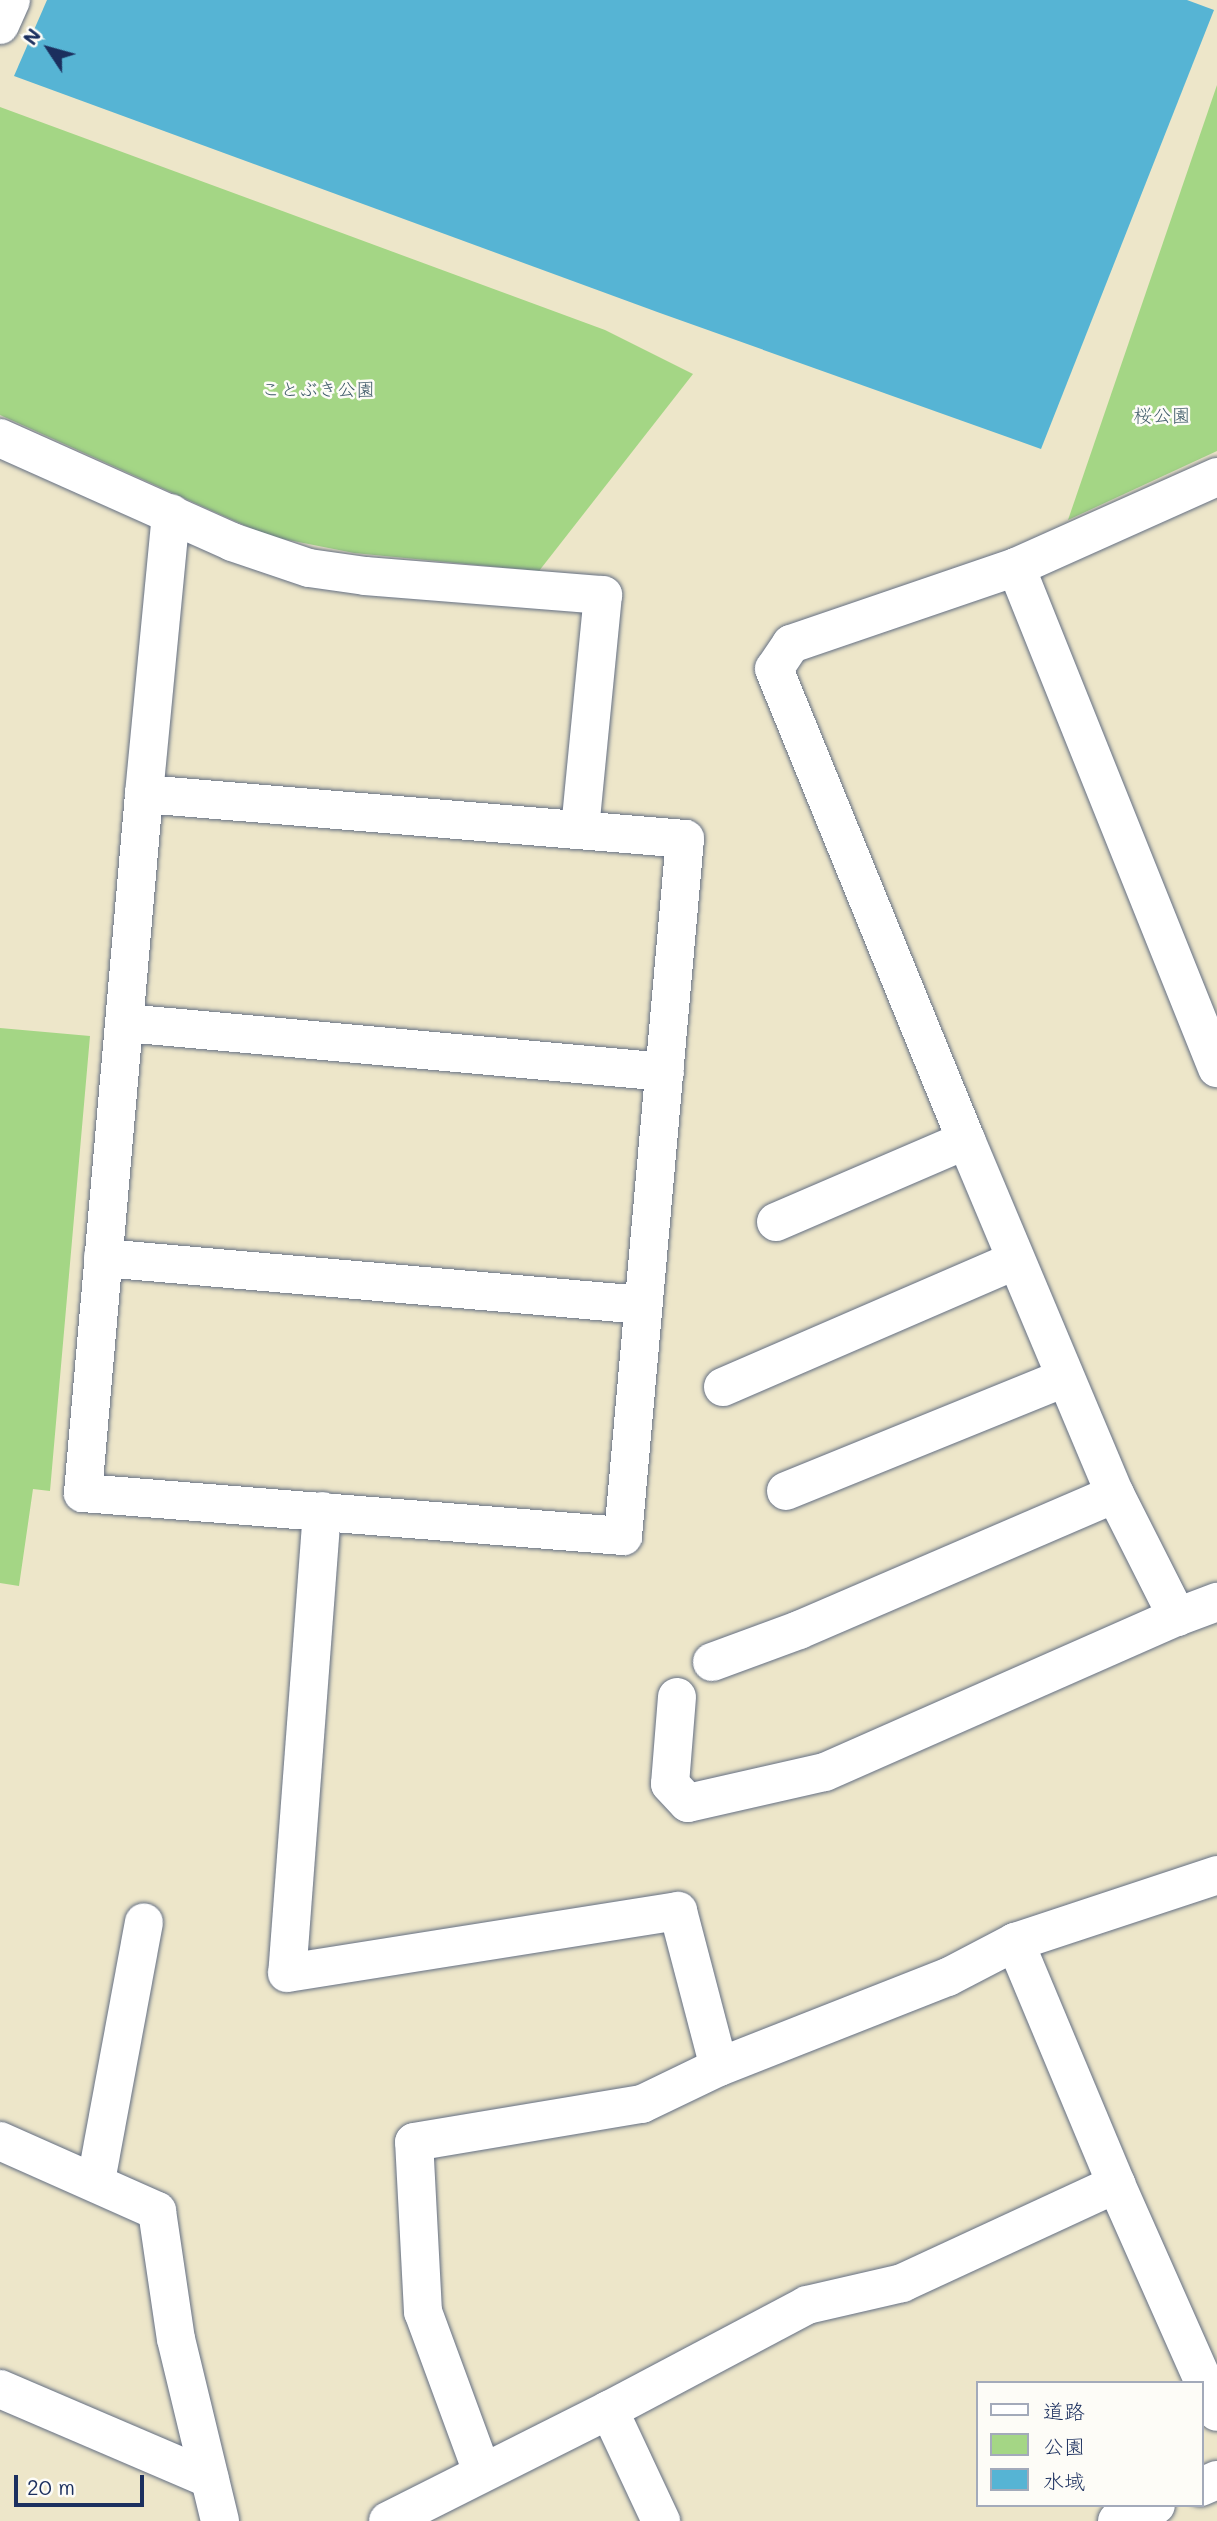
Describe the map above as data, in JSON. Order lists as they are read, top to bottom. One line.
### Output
{"parks":["ことぶき公園","桜公園"],"legend":["道路","公園","水域"],"scale_bar":"20 m","north":"top left"}
